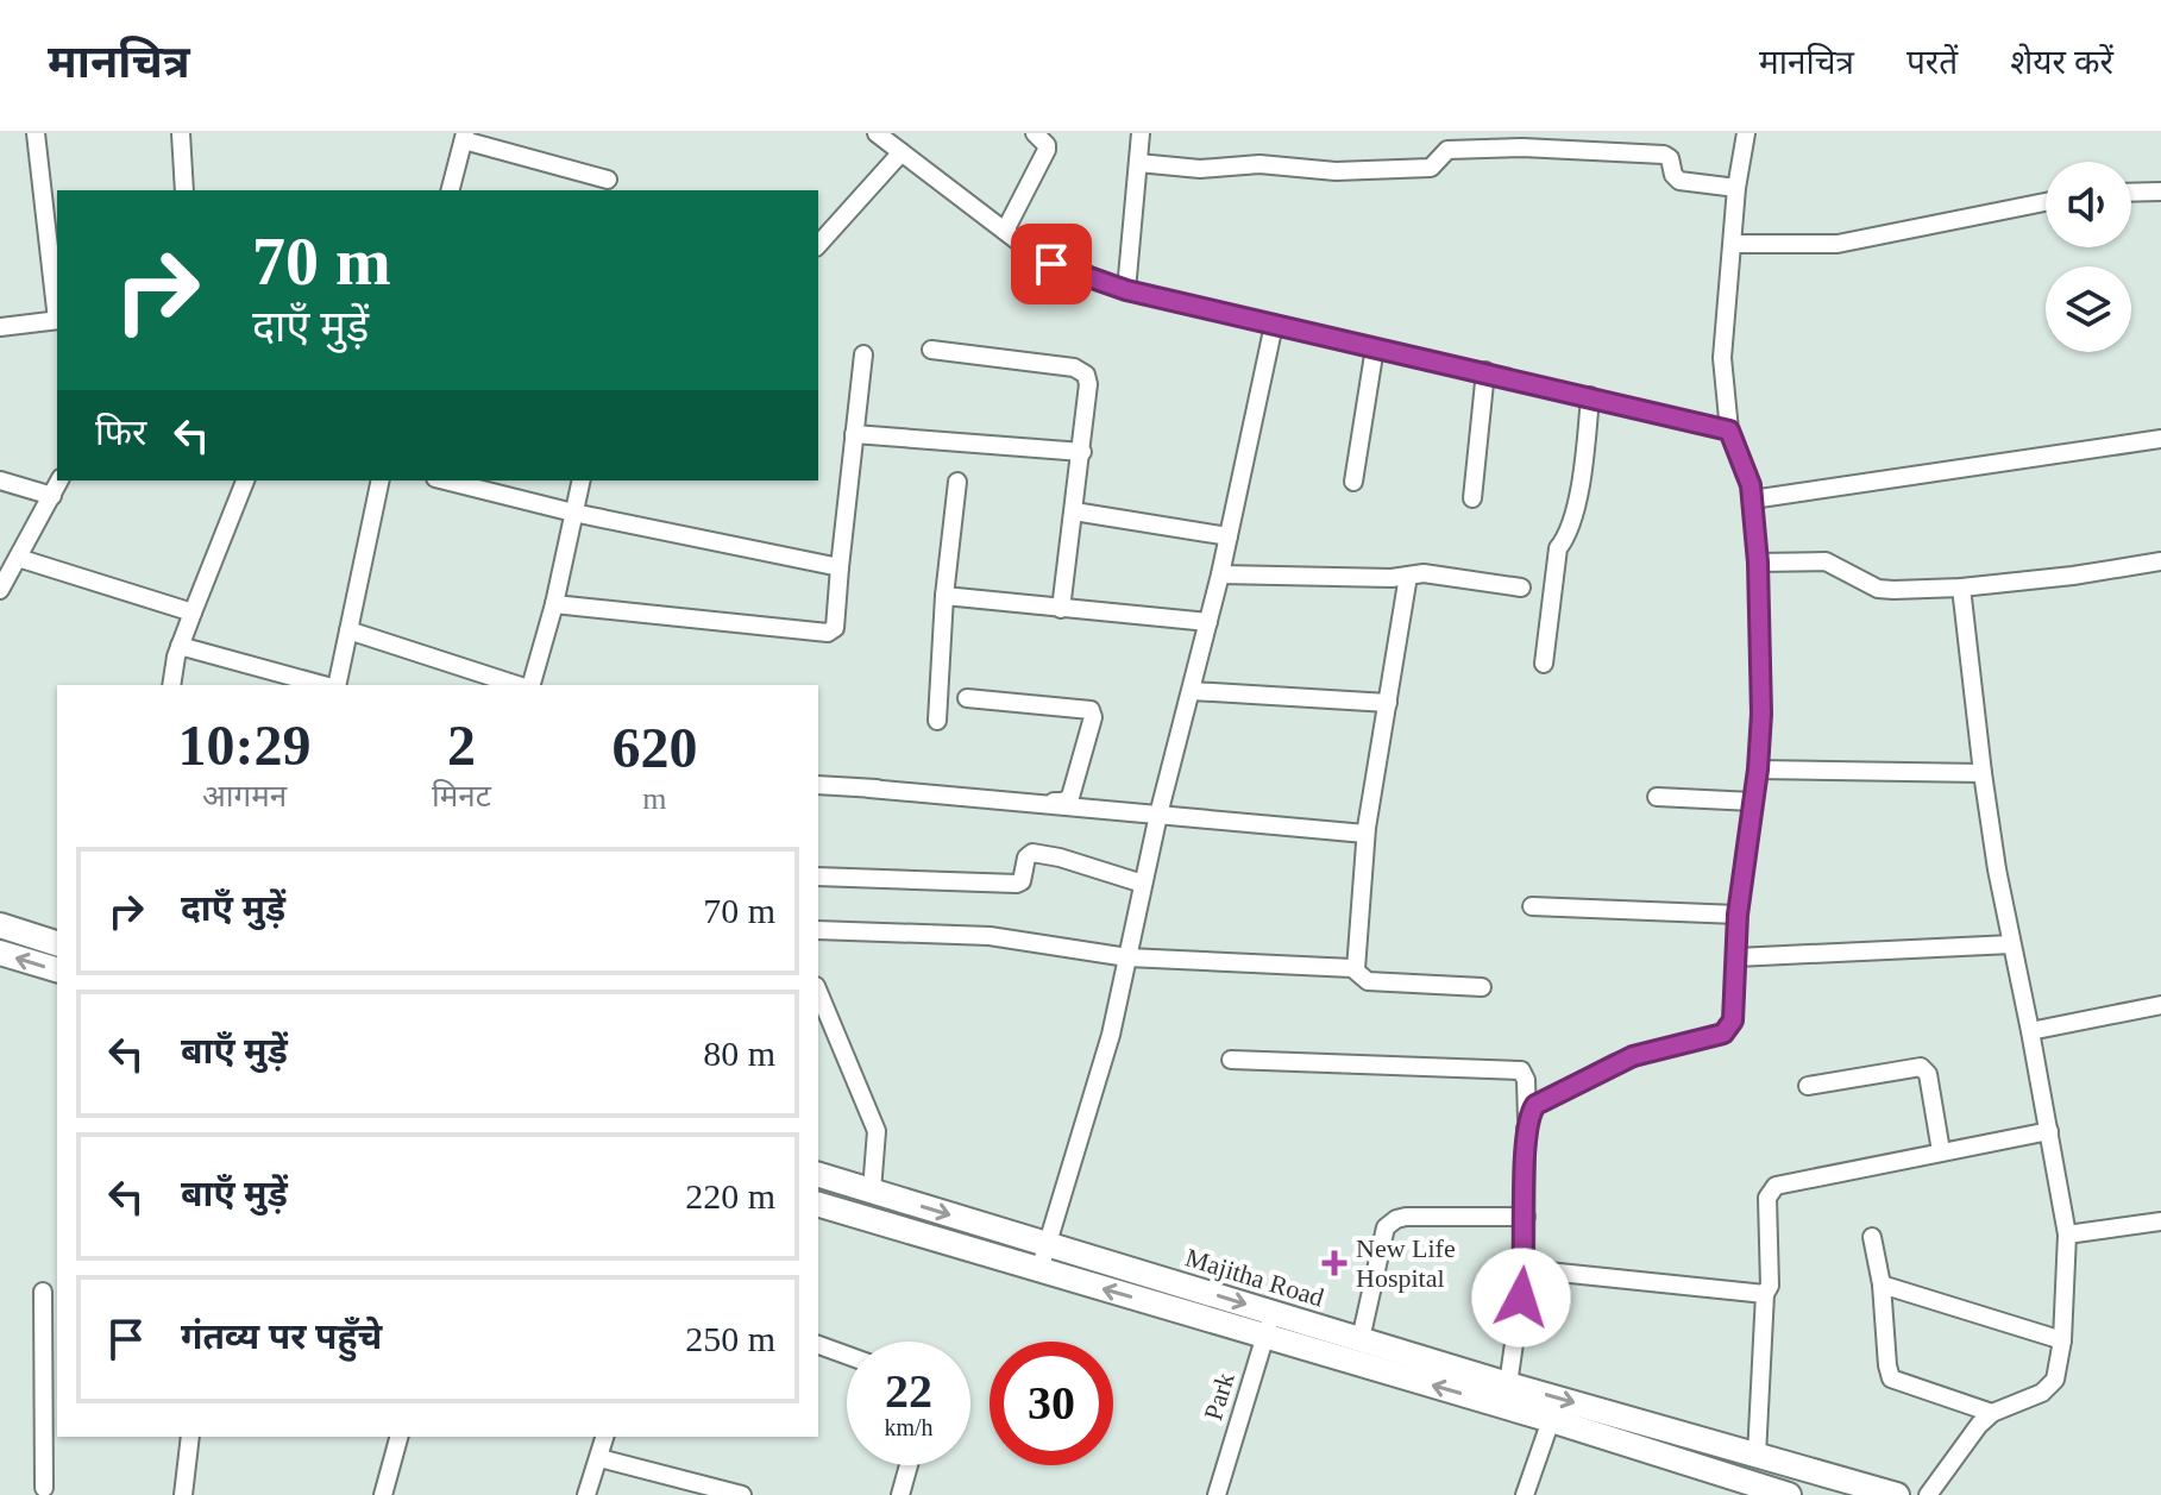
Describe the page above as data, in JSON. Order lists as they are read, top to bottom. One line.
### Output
{"streets":{"main road":["Majitha Road"],"street":["Park"]},"crossings":[["Majitha Road","Park"]],"places":{"health":["New Life Hospital"]},"page":{"header":"मानचित्र","nav":["मानचित्र","परतें","शेयर करें"],"turn":["70 m","दाएँ मुड़ें"],"then":"फिर","eta":["10:29","आगमन","2","मिनट","620","m"],"list":[{"name":"दाएँ मुड़ें","value":"70 m"},{"name":"बाएँ मुड़ें","value":"80 m"},{"name":"बाएँ मुड़ें","value":"220 m"},{"name":"गंतव्य पर पहुँचे","value":"250 m"}],"speed":"22 km/h","limit":"30"}}
